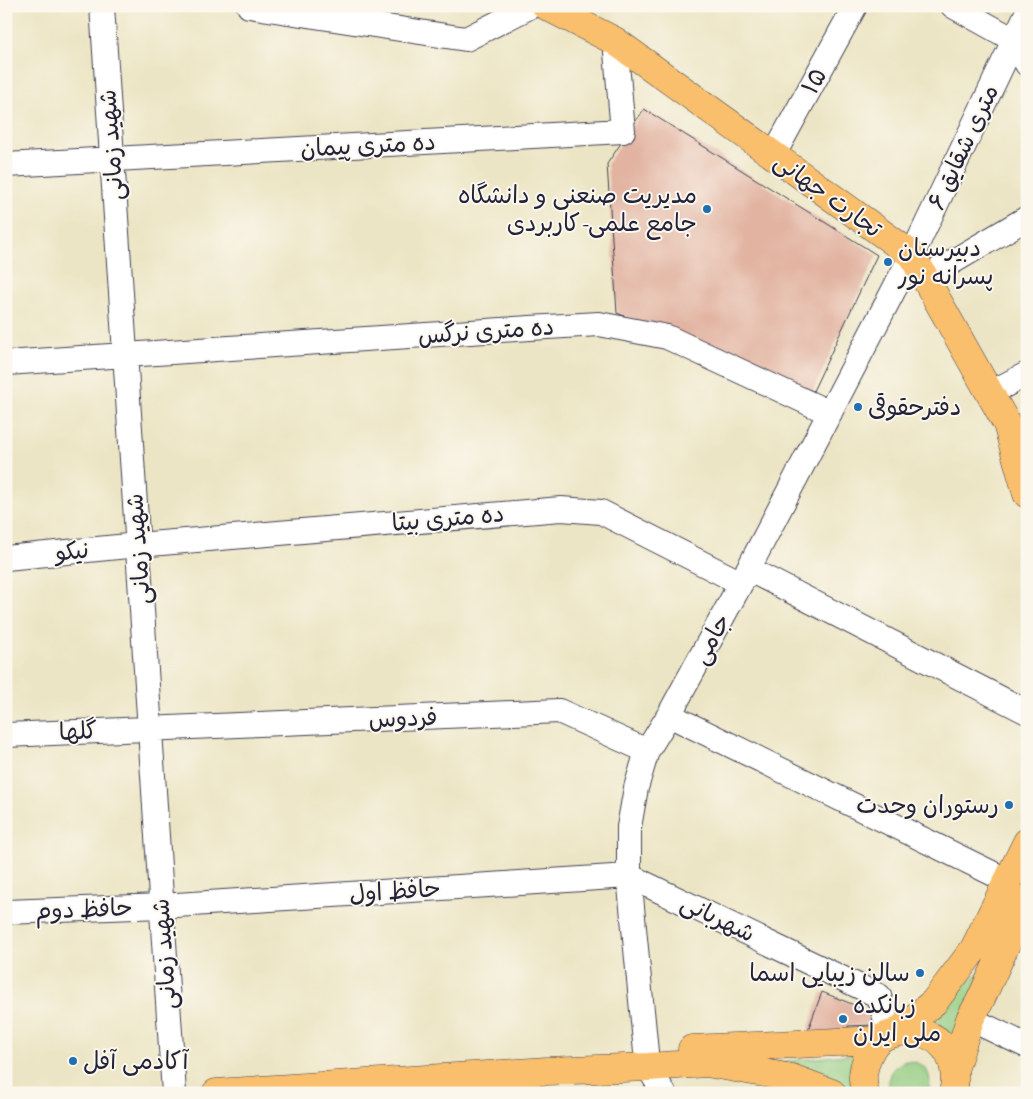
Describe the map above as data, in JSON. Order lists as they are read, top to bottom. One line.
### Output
{"streets":{"main road":["تجارت جهانی"],"street":["۱۵","شهید زمانی","ده متری پیمان","۶ متری شقایق","ده متری نرگس","ده متری بیتا","نیکو","جامی","فردوس","گلها","حافظ اول","حافظ دوم","شهربانی"]},"crossings":[["۱۵","تجارت جهانی"],["شهید زمانی","ده متری پیمان"],["شهید زمانی","ده متری نرگس"],["شهید زمانی","ده متری بیتا"],["شهید زمانی","نیکو"],["شهید زمانی","فردوس"],["شهید زمانی","گلها"],["شهید زمانی","حافظ اول"],["شهید زمانی","حافظ دوم"],["ده متری پیمان","تجارت جهانی"],["۶ متری شقایق","تجارت جهانی"],["۶ متری شقایق","جامی"],["تجارت جهانی","جامی"],["ده متری نرگس","جامی"],["ده متری بیتا","نیکو"],["ده متری بیتا","جامی"],["جامی","فردوس"],["جامی","حافظ اول"],["جامی","شهربانی"],["فردوس","گلها"],["حافظ اول","حافظ دوم"],["حافظ اول","شهربانی"]],"places":["مدیریت صنعنی و دانشگاه جامع علمی-کاربردی","دبیرستان پسرانه نور","دفترحقوقی","رستوران وحدت","سالن زیبایی اسما","زبانکده ملی ایران","آکادمی آفل"]}
